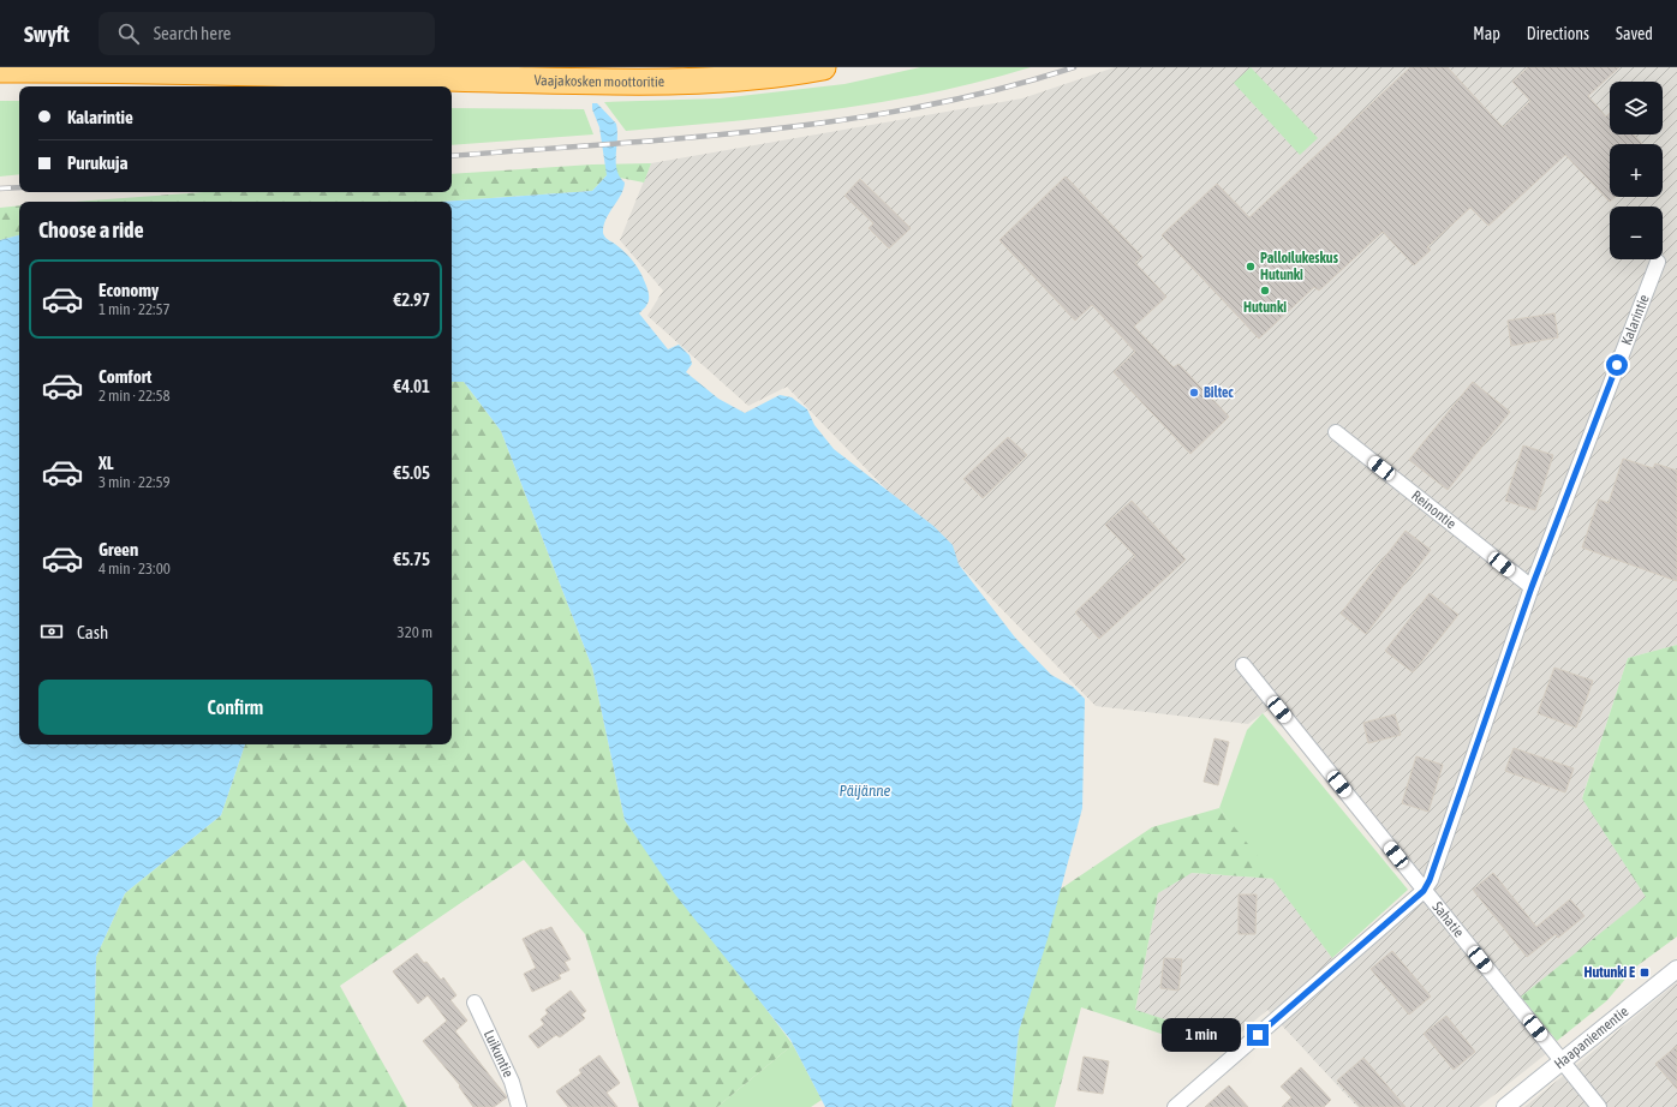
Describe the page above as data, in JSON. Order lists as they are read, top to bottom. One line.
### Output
{"streets":{"highway":["Vaajakosken moottoritie"],"street":["Kalarintie","Reinontie","Sahatie","Haapaniementie","Luikuntie"]},"crossings":[["Kalarintie","Reinontie"],["Kalarintie","Sahatie"],["Sahatie","Haapaniementie"]],"water":["Päijänne"],"places":{"other":["Palloilukeskus Hutunki","Hutunki","Biltec"],"transit":["Hutunki E"]},"page":{"header":"Swyft","search":"Search here","nav":["Map","Directions","Saved"],"map_buttons":["+","−"],"banner":["Kalarintie","Purukuja"],"heading":"Choose a ride","list":[{"name":"Economy","note":"1 min · 22:57","value":"€2.97"},{"name":"Comfort","note":"2 min · 22:58","value":"€4.01"},{"name":"XL","note":"3 min · 22:59","value":"€5.05"},{"name":"Green","note":"4 min · 23:00","value":"€5.75"}],"pay":["Cash","320 m"],"buttons":"Confirm","bubble":"1 min"}}
